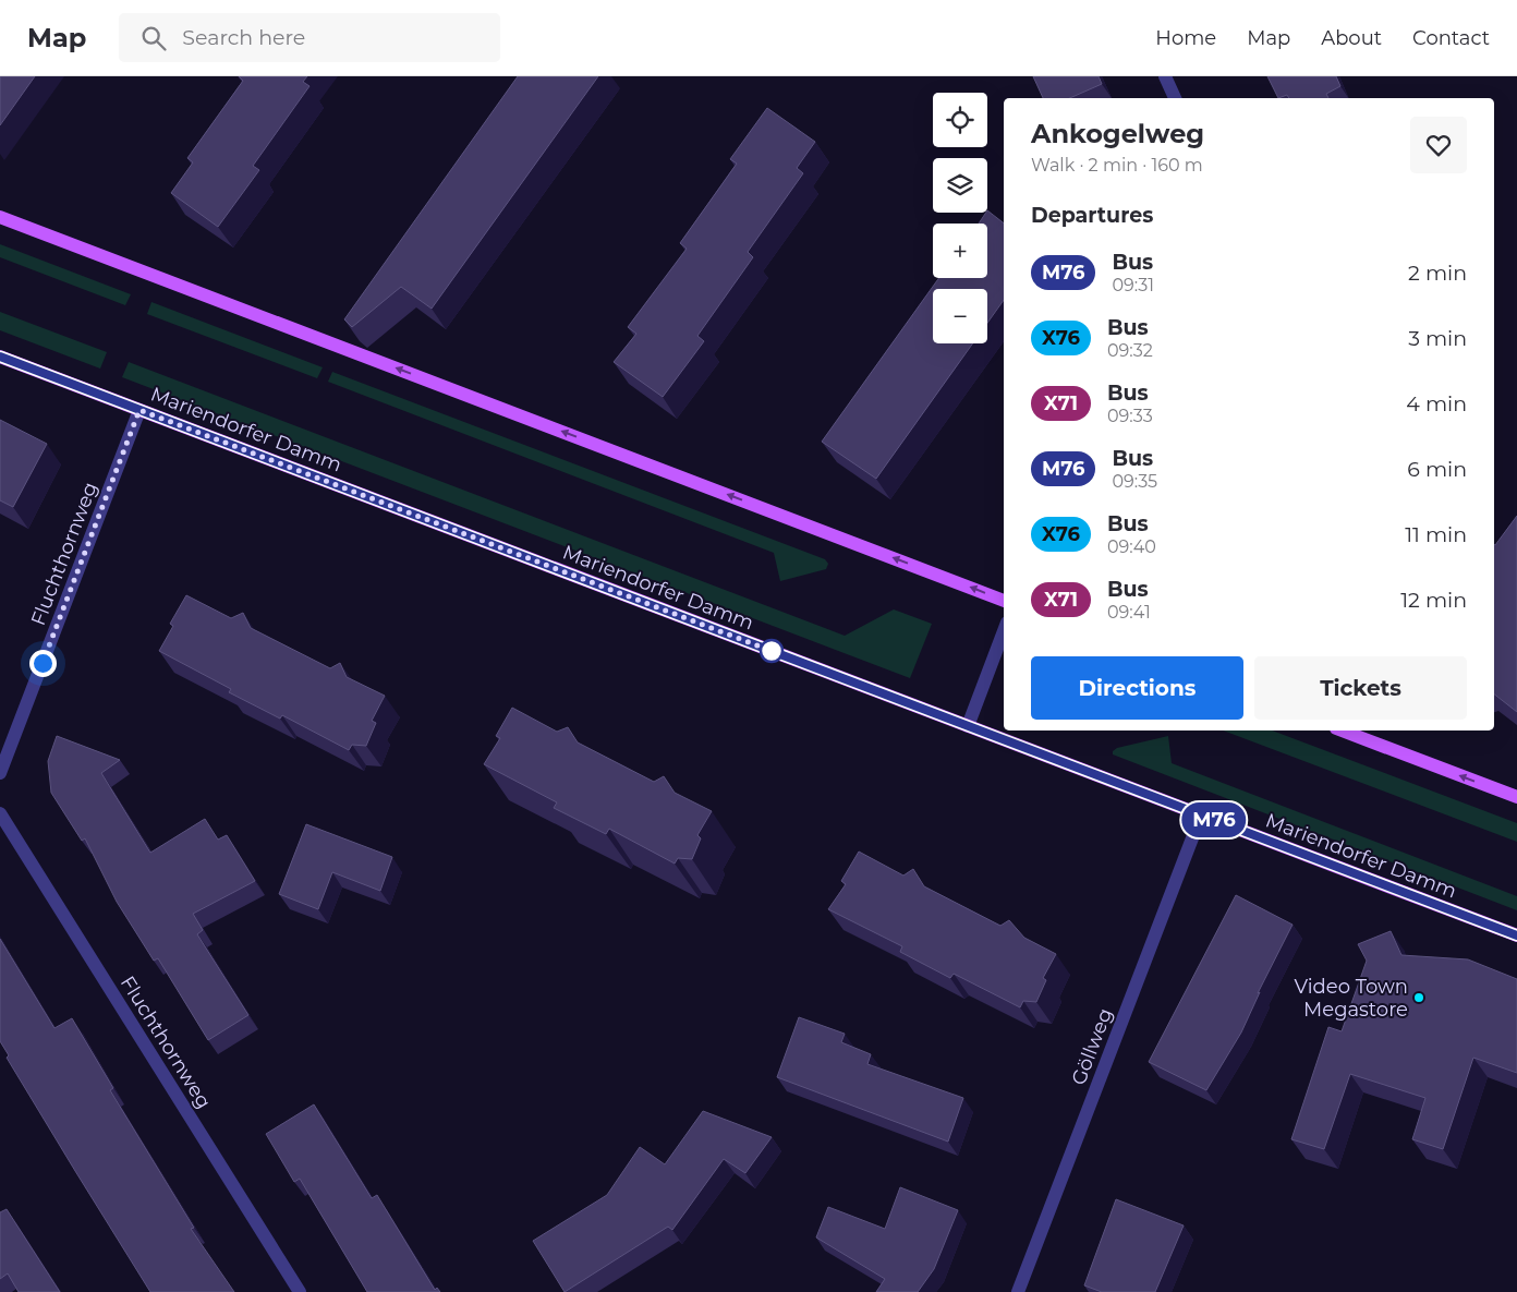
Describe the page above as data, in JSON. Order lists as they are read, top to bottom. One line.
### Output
{"streets":{"main road":["Mariendorfer Damm"],"street":["Fluchthornweg","Göllweg"]},"crossings":[["Mariendorfer Damm","Fluchthornweg"],["Mariendorfer Damm","Göllweg"]],"places":["Video Town Megastore"],"lines":["bus line M76"],"page":{"header":"Map","search":"Search here","nav":["Home","Map","About","Contact"],"on_map":"M76","map_buttons":["+","−"],"heading":[["Ankogelweg","Walk · 2 min · 160 m"],"Departures"],"list":[{"mark":"M76","name":"Bus","note":"09:31","value":"2 min"},{"mark":"X76","name":"Bus","note":"09:32","value":"3 min"},{"mark":"X71","name":"Bus","note":"09:33","value":"4 min"},{"mark":"M76","name":"Bus","note":"09:35","value":"6 min"},{"mark":"X76","name":"Bus","note":"09:40","value":"11 min"},{"mark":"X71","name":"Bus","note":"09:41","value":"12 min"}],"buttons":["Directions","Tickets"]}}
